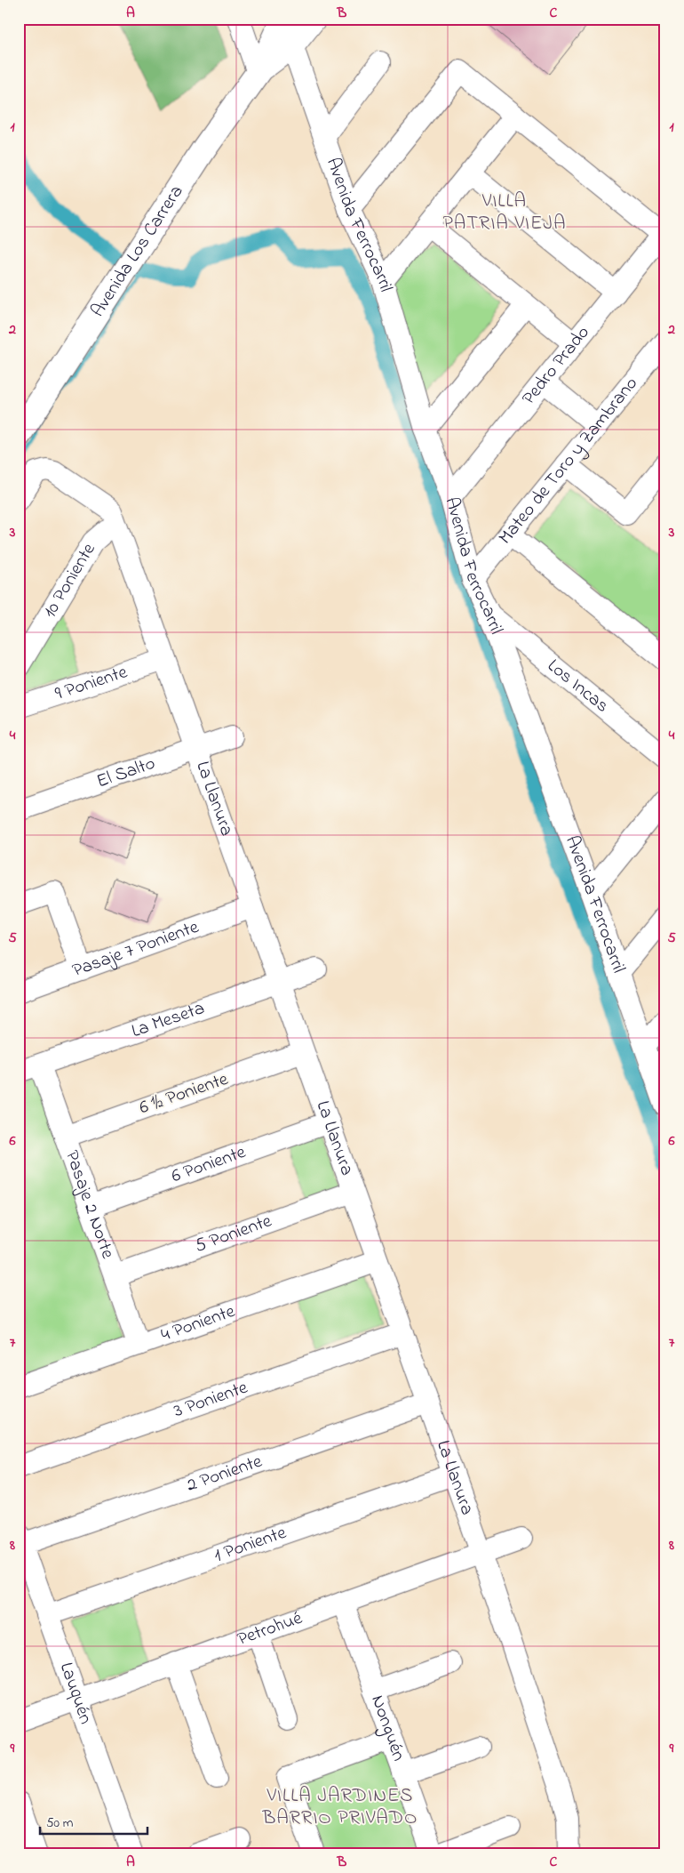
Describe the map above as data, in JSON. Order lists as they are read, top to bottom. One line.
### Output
{"streets":{"main road":["Avenida Los Carrera"],"street":["Avenida Ferrocarril","Pedro Prado","Mateo de Toro y Zambrano","10 Poniente","9 Poniente","Los Incas","El Salto","La Llanura","Pasaje 7 Poniente","La Meseta","6 ½ Poniente","6 Poniente","Pasaje 2 Norte","5 Poniente","4 Poniente","3 Poniente","2 Poniente","1 Poniente","Petrohué","Lauquén","Nonguén"]},"crossings":[["Avenida Ferrocarril","Avenida Los Carrera"],["Avenida Ferrocarril","Pedro Prado"],["Avenida Ferrocarril","Mateo de Toro y Zambrano"],["Avenida Ferrocarril","Los Incas"],["10 Poniente","La Llanura"],["9 Poniente","La Llanura"],["El Salto","La Llanura"],["La Llanura","Pasaje 7 Poniente"],["La Llanura","La Meseta"],["La Llanura","6 ½ Poniente"],["La Llanura","6 Poniente"],["La Llanura","5 Poniente"],["La Llanura","4 Poniente"],["La Llanura","3 Poniente"],["La Llanura","2 Poniente"],["La Llanura","1 Poniente"],["La Llanura","Petrohué"],["La Meseta","Pasaje 2 Norte"],["6 ½ Poniente","Pasaje 2 Norte"],["6 Poniente","Pasaje 2 Norte"],["Pasaje 2 Norte","5 Poniente"],["Pasaje 2 Norte","4 Poniente"],["2 Poniente","Lauquén"],["1 Poniente","Lauquén"],["Petrohué","Lauquén"],["Petrohué","Nonguén"]],"districts":["VILLA PATRIA VIEJA","VILLA JARDINES BARRIO PRIVADO"],"scale_bar":"50 m","grid":{"columns":["A","B","C"],"rows":["1","2","3","4","5","6","7","8","9"]}}
